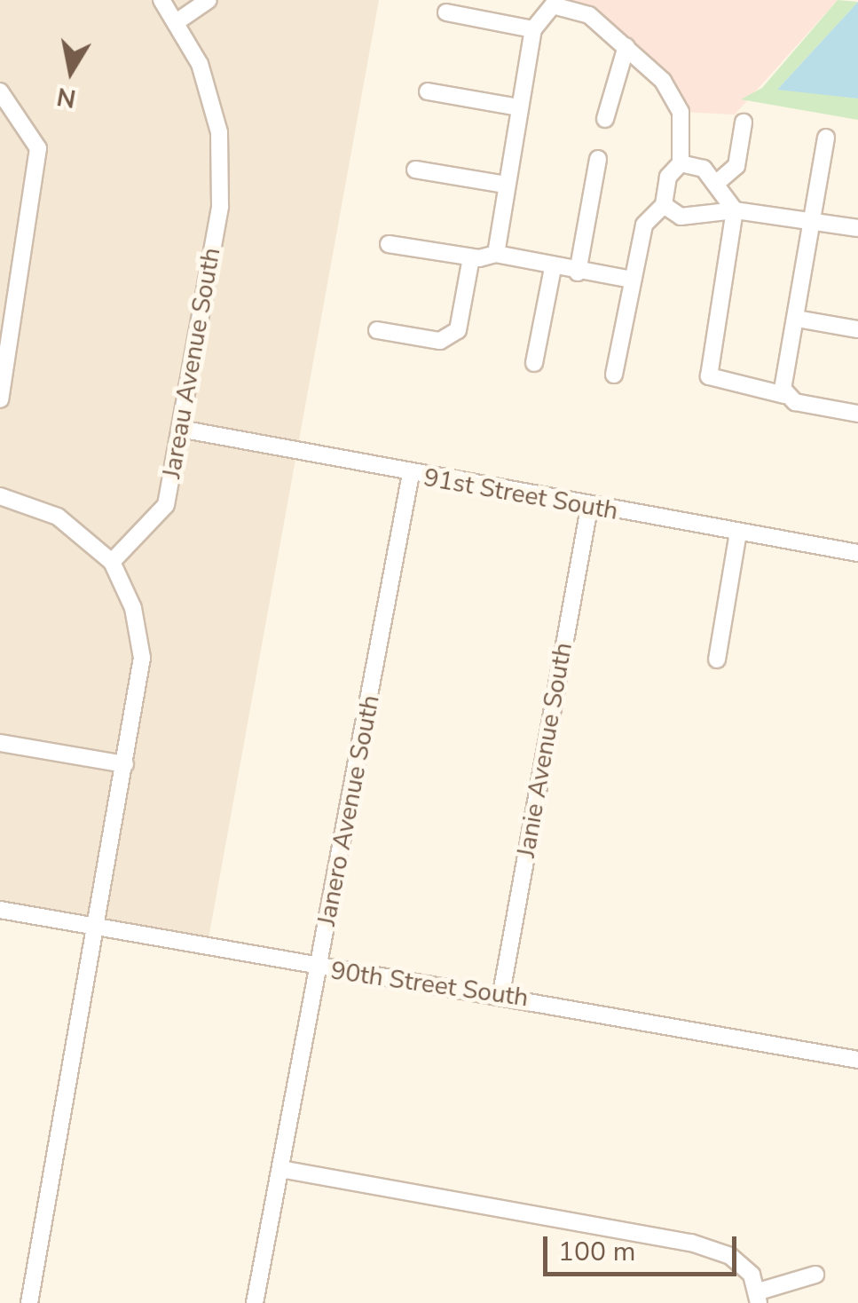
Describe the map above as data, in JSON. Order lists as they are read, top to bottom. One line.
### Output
{"streets":{"street":["Jareau Avenue South","91st Street South","Janie Avenue South","Janero Avenue South","90th Street South"]},"crossings":[["Jareau Avenue South","91st Street South"],["91st Street South","Janie Avenue South"],["91st Street South","Janero Avenue South"],["Janie Avenue South","90th Street South"],["Janero Avenue South","90th Street South"]],"scale_bar":"100 m","north":"bottom"}
